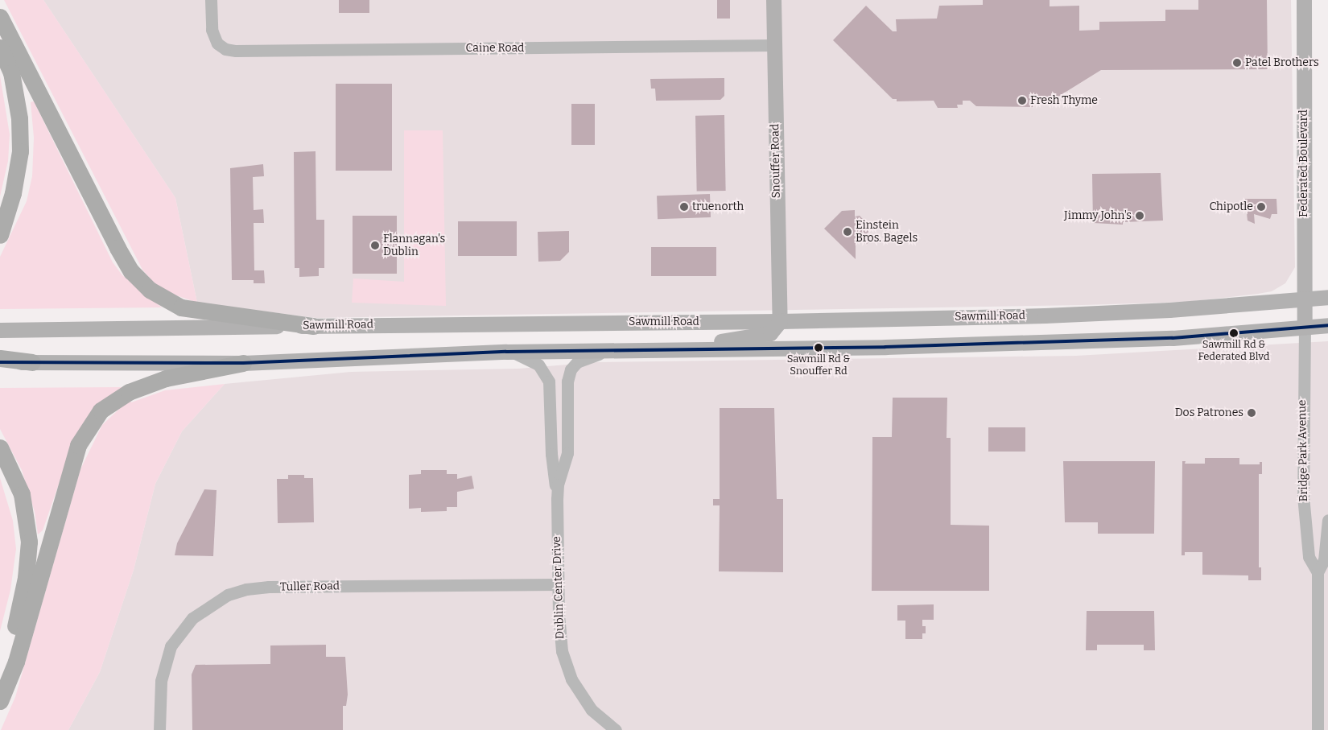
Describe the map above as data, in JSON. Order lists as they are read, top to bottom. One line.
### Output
{"streets":{"main road":["Snouffer Road","Federated Boulevard","Sawmill Road"],"street":["Caine Road","Bridge Park Avenue","Tuller Road","Dublin Center Drive"]},"crossings":[["Caine Road","Snouffer Road"],["Snouffer Road","Sawmill Road"],["Federated Boulevard","Sawmill Road"],["Federated Boulevard","Bridge Park Avenue"],["Tuller Road","Dublin Center Drive"]],"places":["Patel Brothers","Fresh Thyme","truenorth","Chipotle","Jimmy John's","Einstein Bros. Bagels","Flannagan's Dublin","Sawmill Rd & Federated Blvd","Sawmill Rd & Snouffer Rd","Dos Patrones"]}
